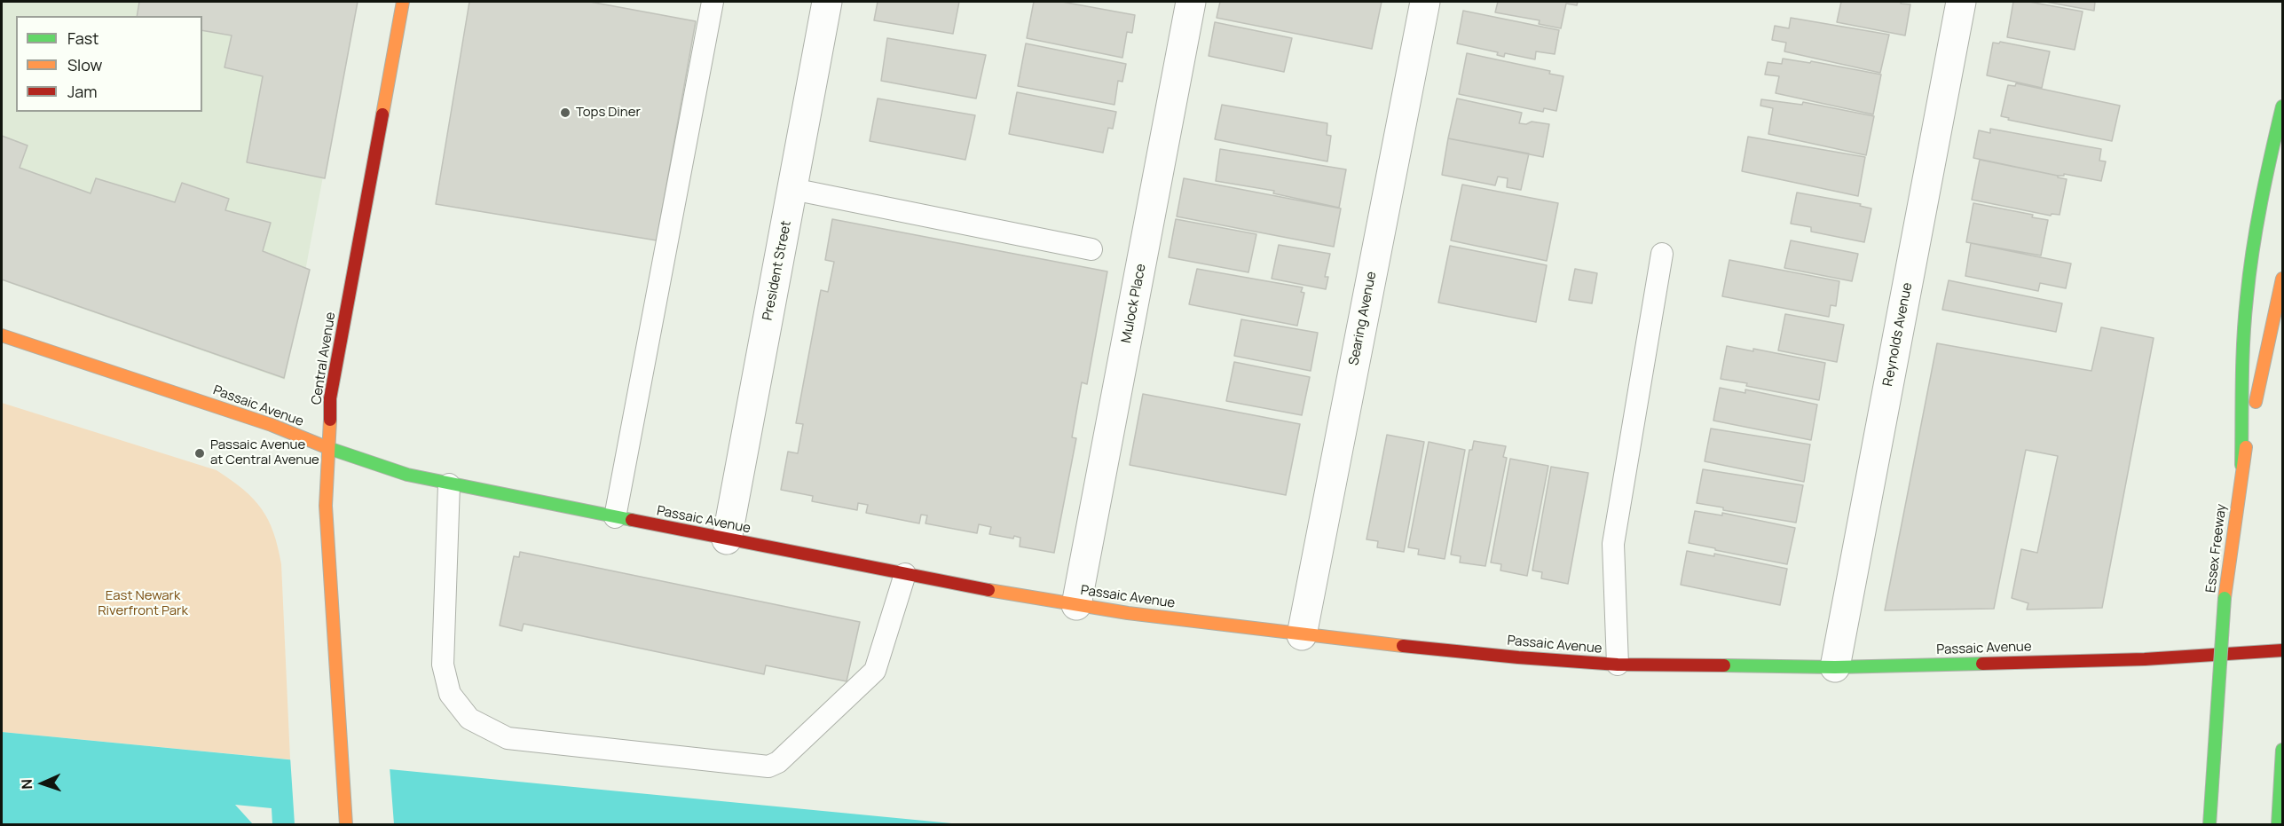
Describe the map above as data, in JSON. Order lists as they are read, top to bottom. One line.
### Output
{"streets":{"main road":["Central Avenue","Passaic Avenue","Essex Freeway"],"street":["President Street","Mulock Place","Searing Avenue","Reynolds Avenue"]},"crossings":[["President Street","Passaic Avenue"],["Mulock Place","Passaic Avenue"],["Searing Avenue","Passaic Avenue"],["Reynolds Avenue","Passaic Avenue"],["Central Avenue","Passaic Avenue"]],"parks":["East Newark Riverfront Park"],"places":["Tops Diner","Passaic Avenue at Central Avenue"],"legend":["Fast","Slow","Jam"],"north":"left"}
